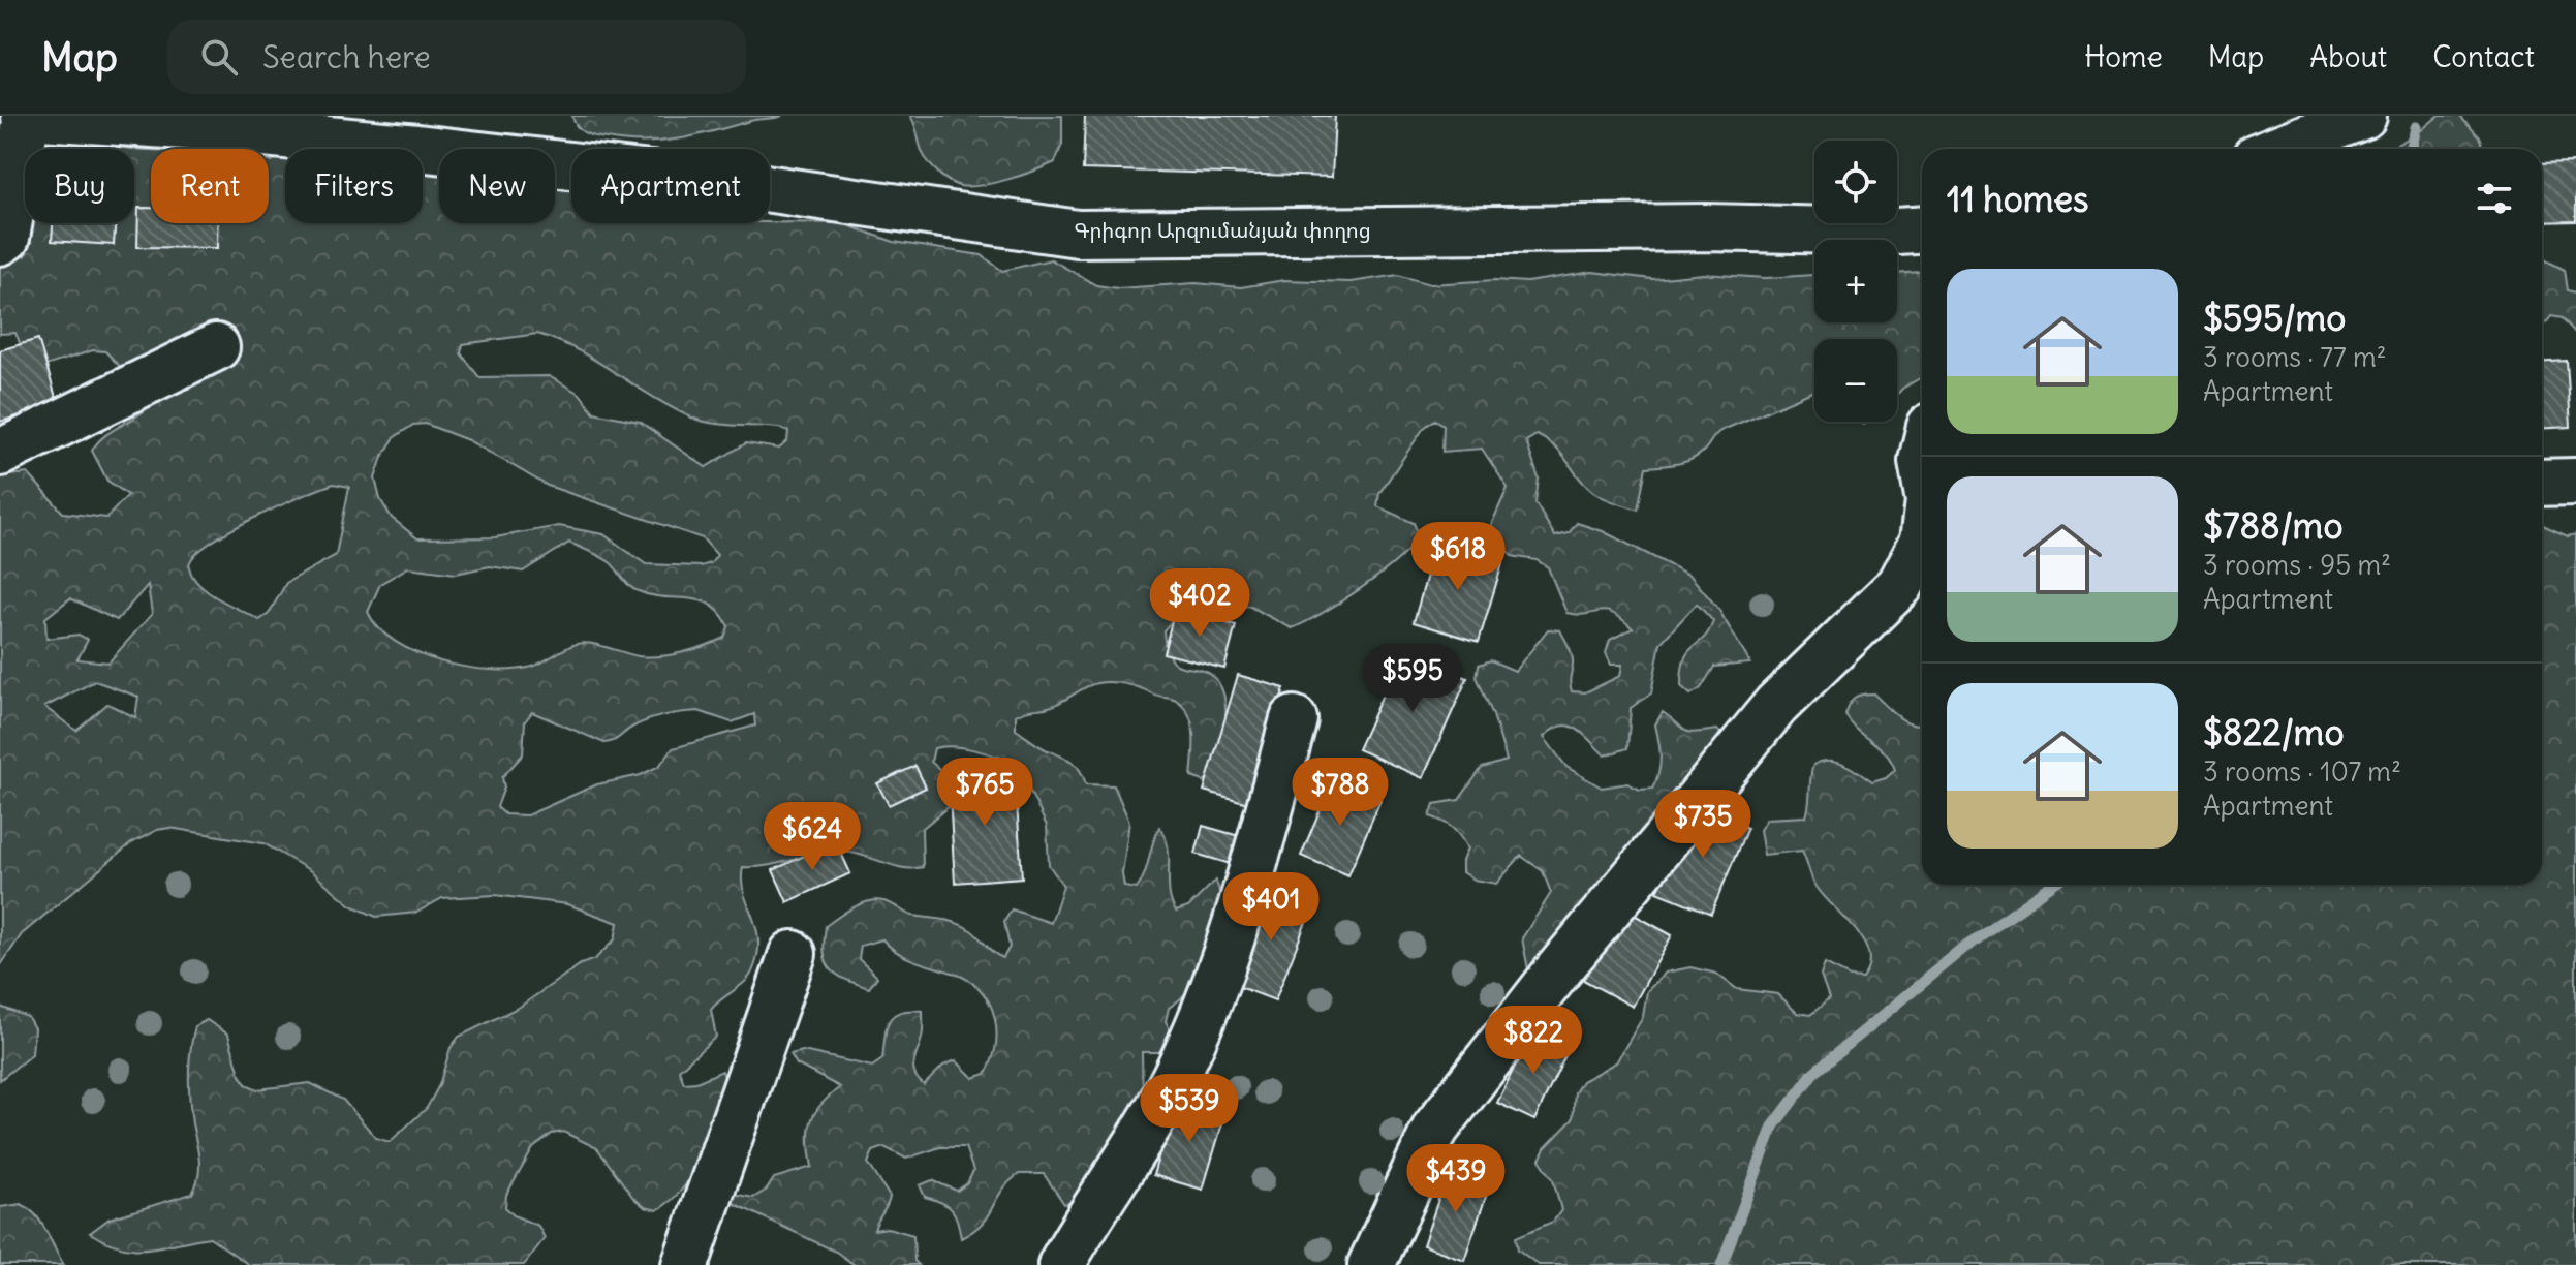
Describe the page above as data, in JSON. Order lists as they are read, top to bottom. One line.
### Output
{"streets":{"street":["Գրիգոր Արզումանյան փողոց"]},"page":{"header":"Map","search":"Search here","nav":["Home","Map","About","Contact"],"map_buttons":["+","−"],"chip":["Buy","Rent","Filters","New","Apartment"],"heading":"11 homes","list":[{"name":"$595/mo","note":"3 rooms · 77 m² · Apartment"},{"name":"$788/mo","note":"3 rooms · 95 m² · Apartment"},{"name":"$822/mo","note":"3 rooms · 107 m² · Apartment"}],"price":["$618","$402","$595","$765","$788","$735","$624","$401","$822","$539","$439"]}}
